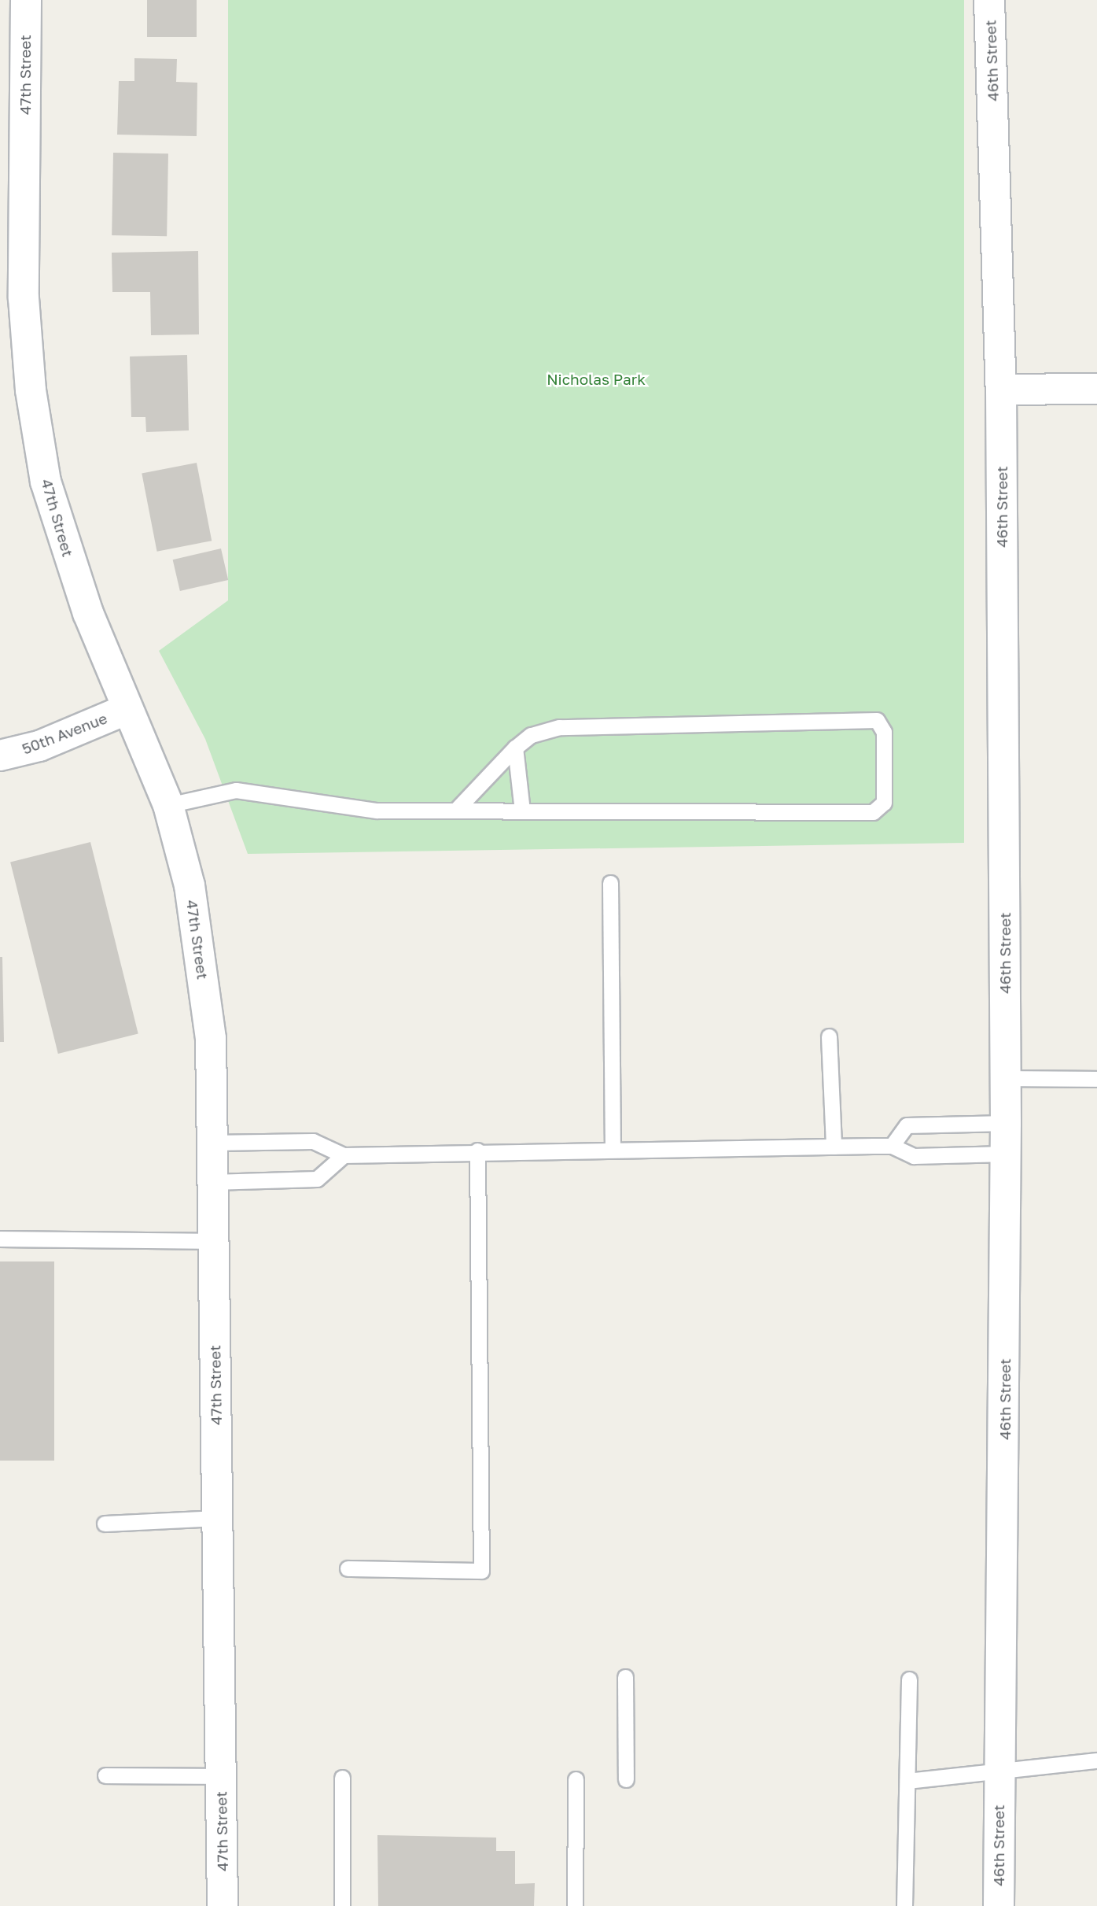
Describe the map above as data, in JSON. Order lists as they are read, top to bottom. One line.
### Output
{"streets":{"street":["46th Street","47th Street","50th Avenue"]},"crossings":[["47th Street","50th Avenue"]],"parks":["Nicholas Park"]}
